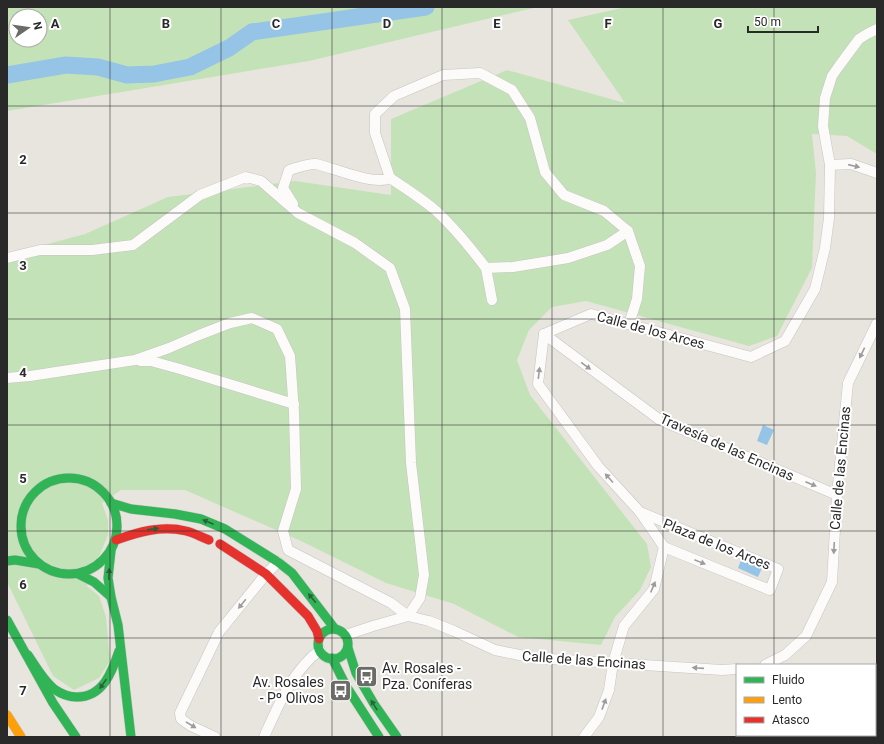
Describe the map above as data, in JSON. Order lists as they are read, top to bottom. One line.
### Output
{"streets":{"street":["Calle de los Arces","Travesía de las Encinas","Calle de las Encinas","Plaza de los Arces"]},"crossings":[["Calle de los Arces","Travesía de las Encinas"],["Travesía de las Encinas","Calle de las Encinas"]],"one_way":["Travesía de las Encinas","Calle de las Encinas"],"places":{"bus stop":["Av. Rosales - Pza. Coníferas","Av. Rosales - Pº Olivos"]},"legend":["Fluido","Lento","Atasco"],"scale_bar":"50 m","north":"right","grid":{"columns":["A","B","C","D","E","F","G"],"rows":["2","3","4","5","6","7"]}}
